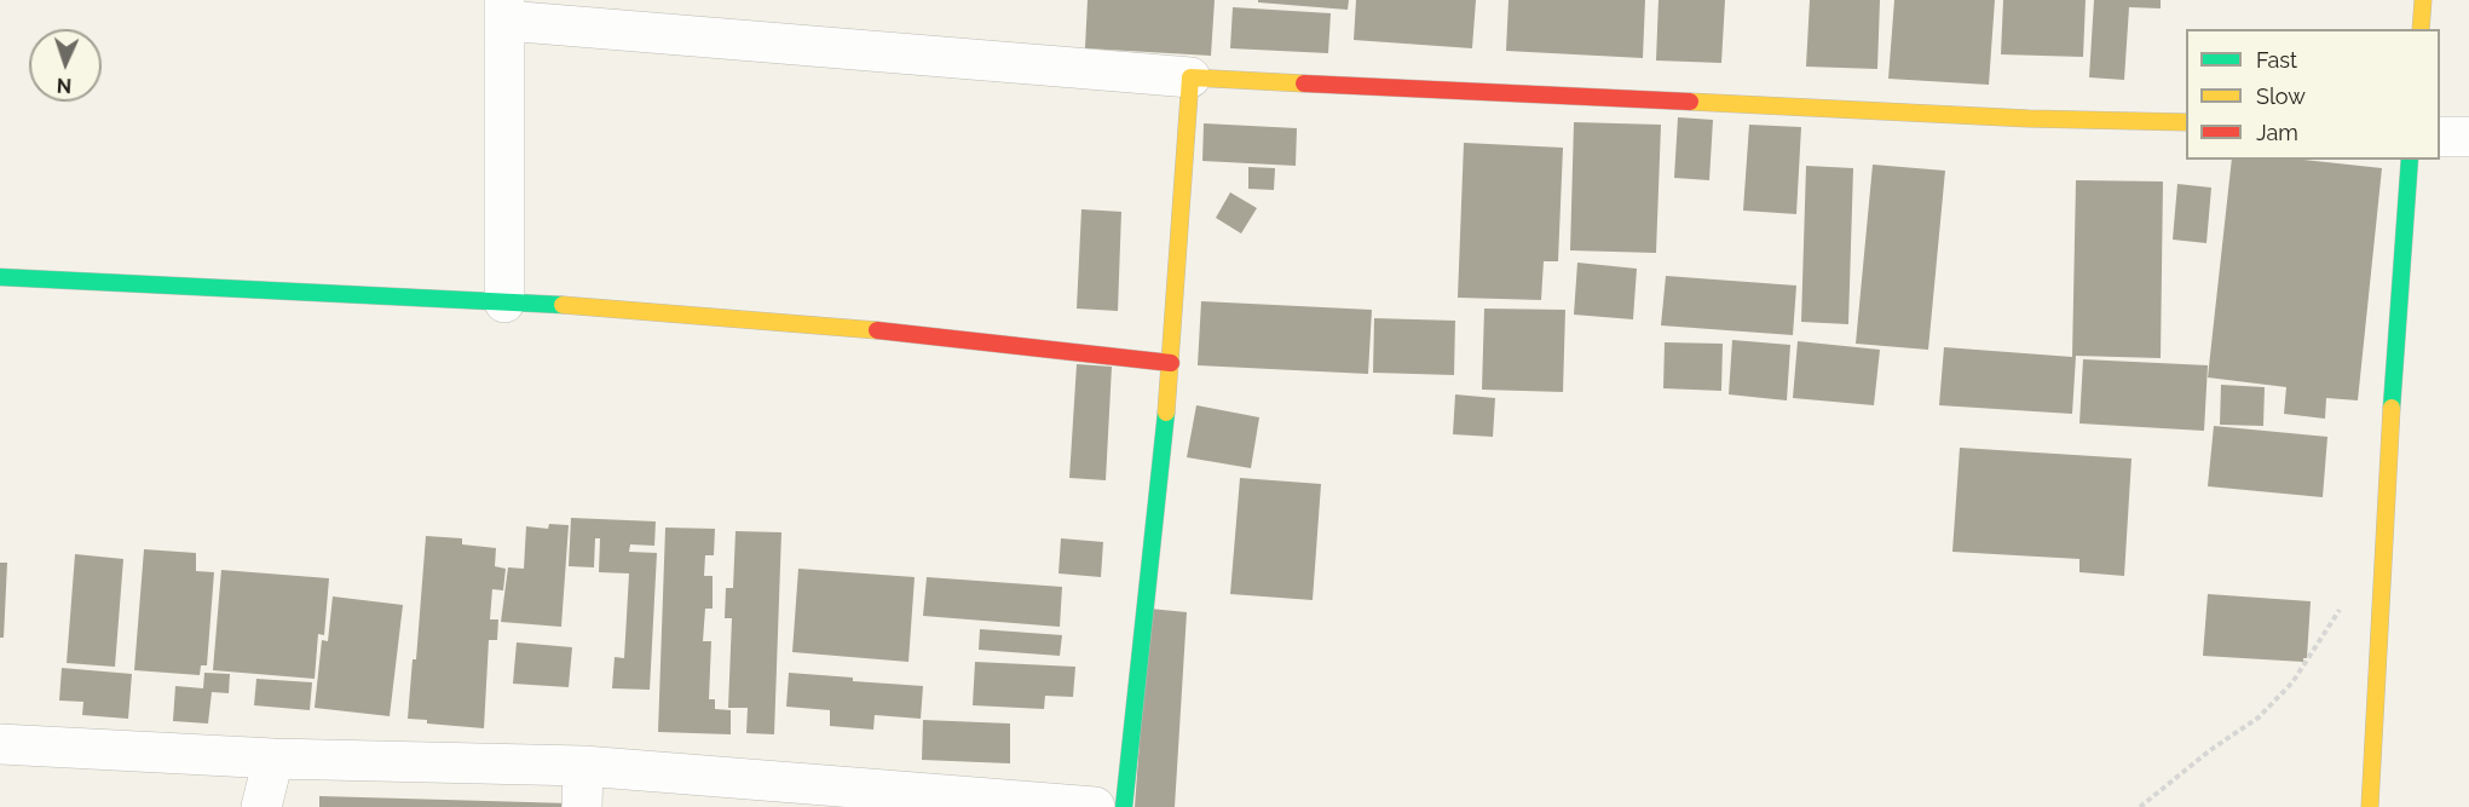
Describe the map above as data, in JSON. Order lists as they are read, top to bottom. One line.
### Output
{"legend":["Fast","Slow","Jam"],"north":"bottom"}
